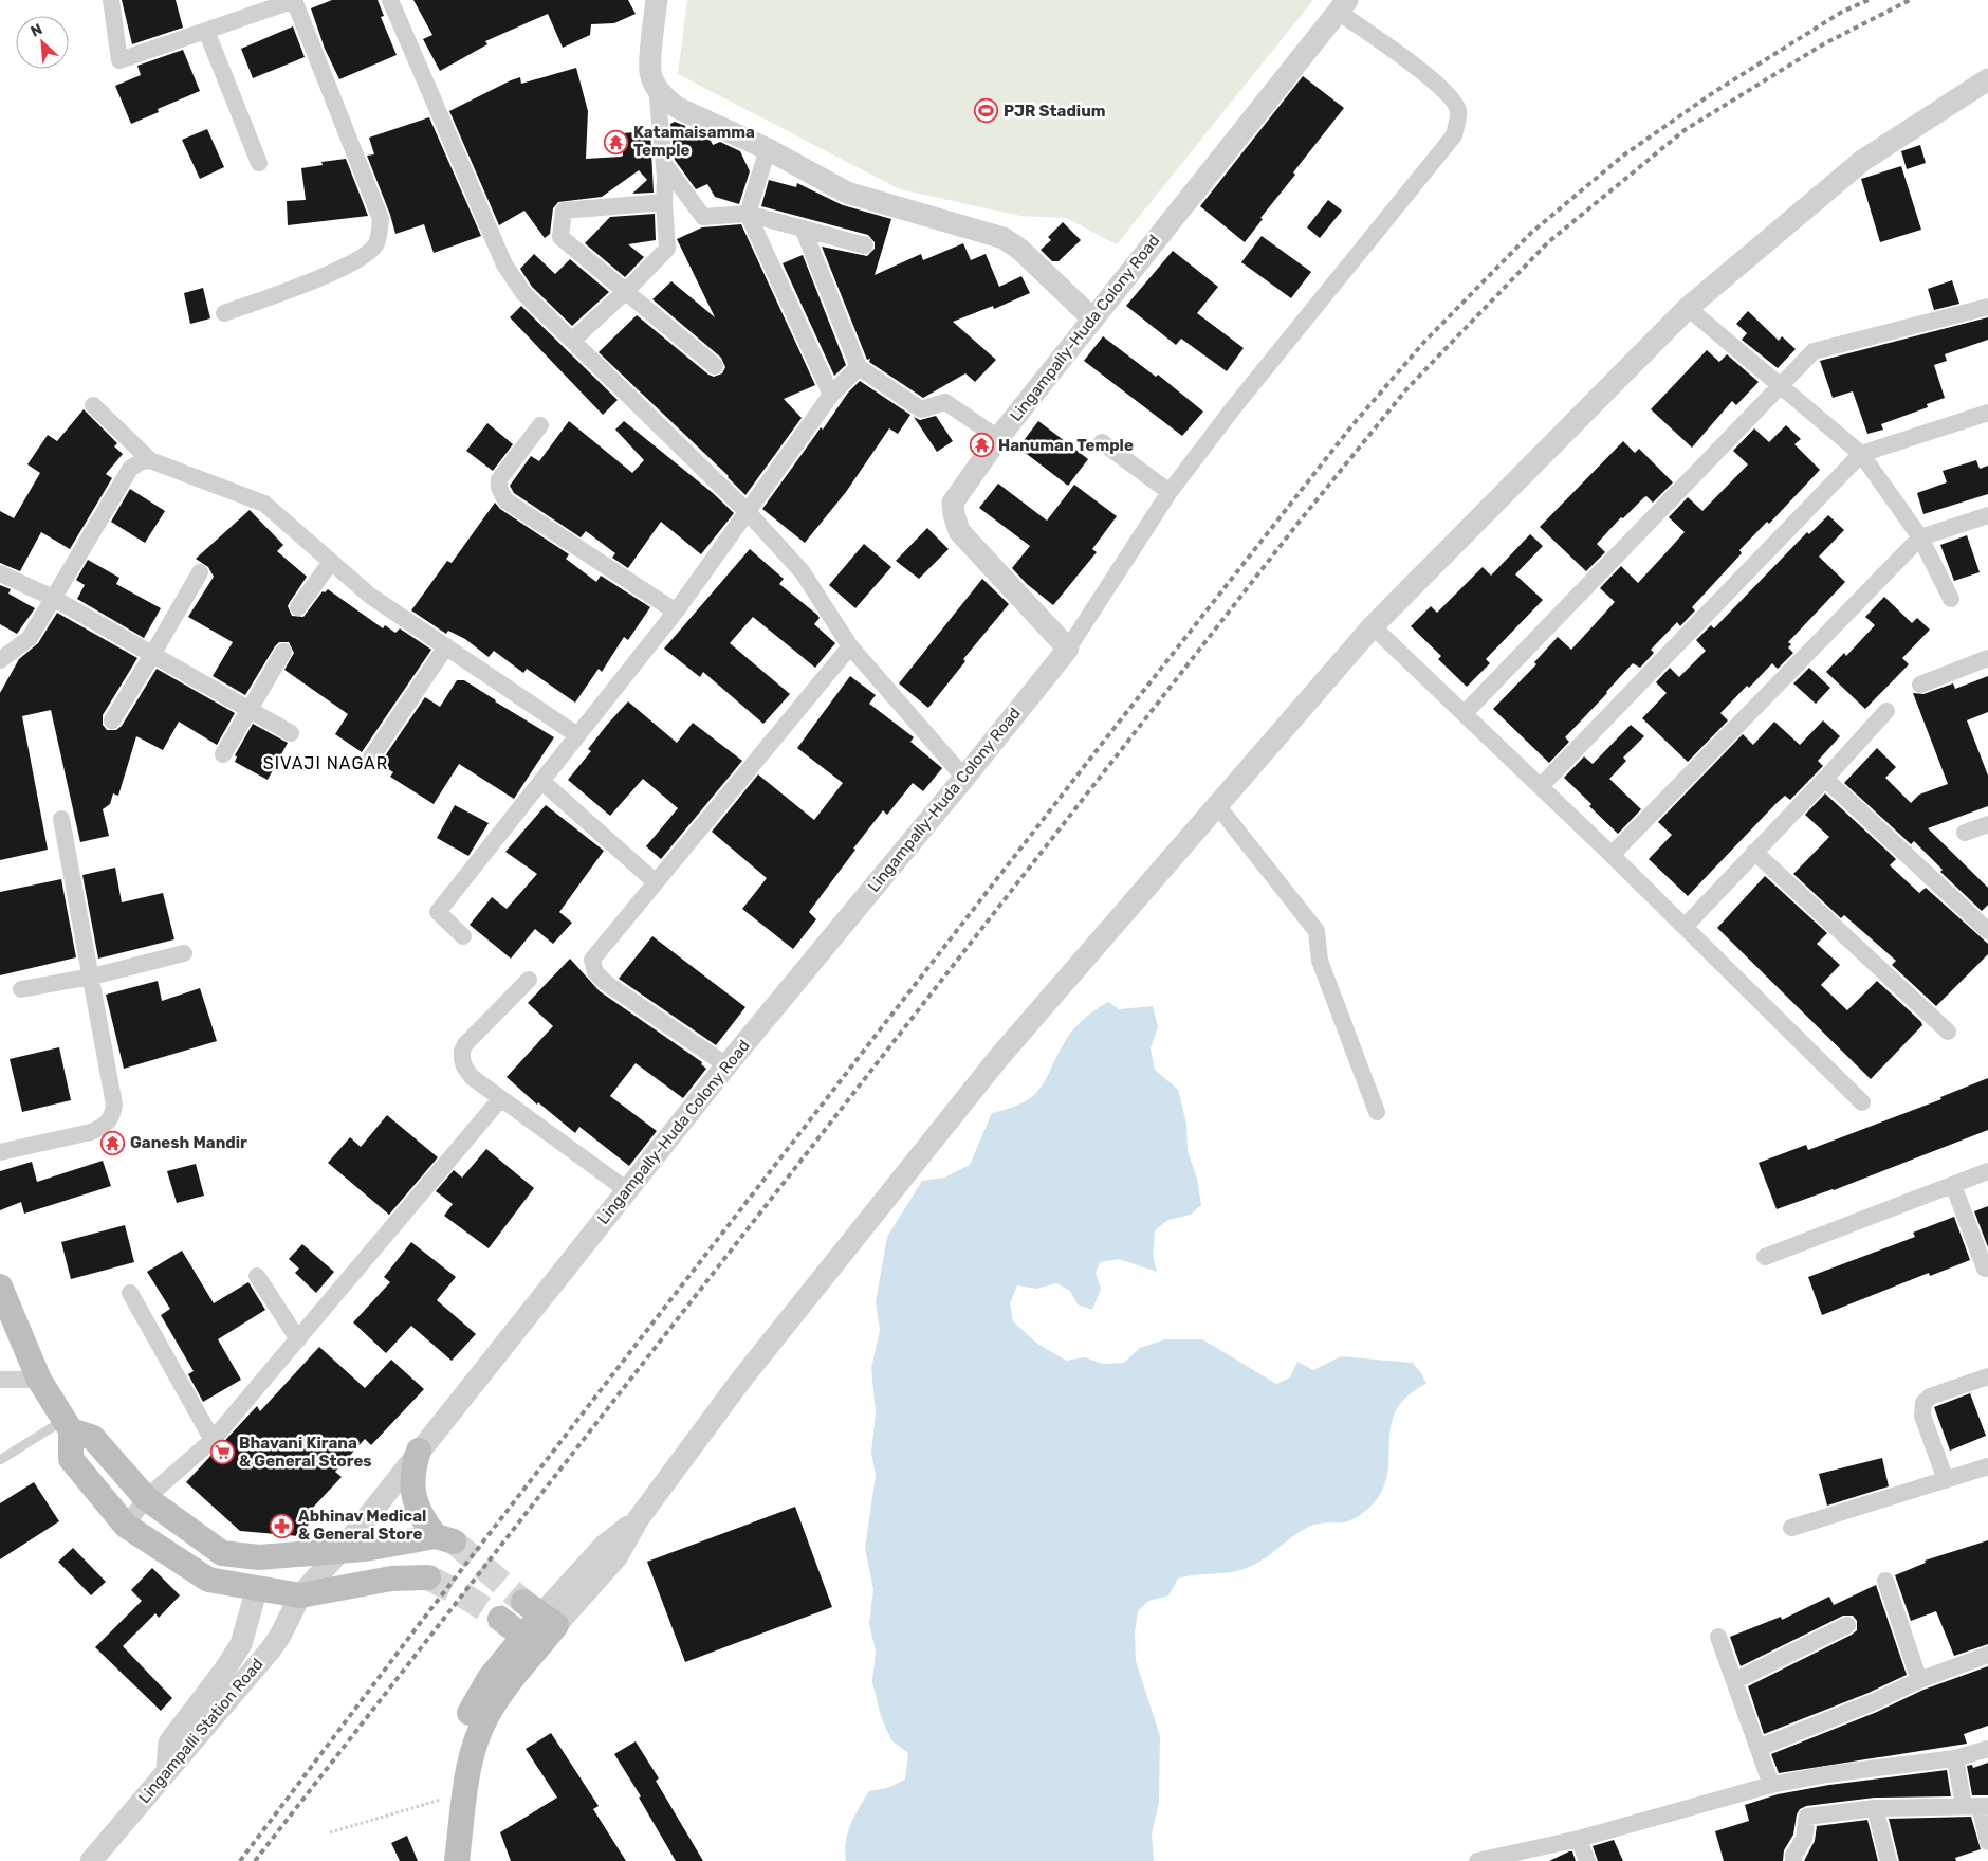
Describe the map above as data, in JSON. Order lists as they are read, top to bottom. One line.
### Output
{"streets":{"street":["Lingampally-Huda Colony Road","Lingampalli Station Road"]},"crossings":[["Lingampally-Huda Colony Road","Lingampalli Station Road"]],"districts":["SIVAJI NAGAR"],"places":{"sports":["PJR Stadium"],"temple":["Katamaisamma Temple","Hanuman Temple","Ganesh Mandir"],"supermarket":["Bhavani Kirana & General Stores"],"pharmacy":["Abhinav Medical & General Store"]},"north":"top left"}
